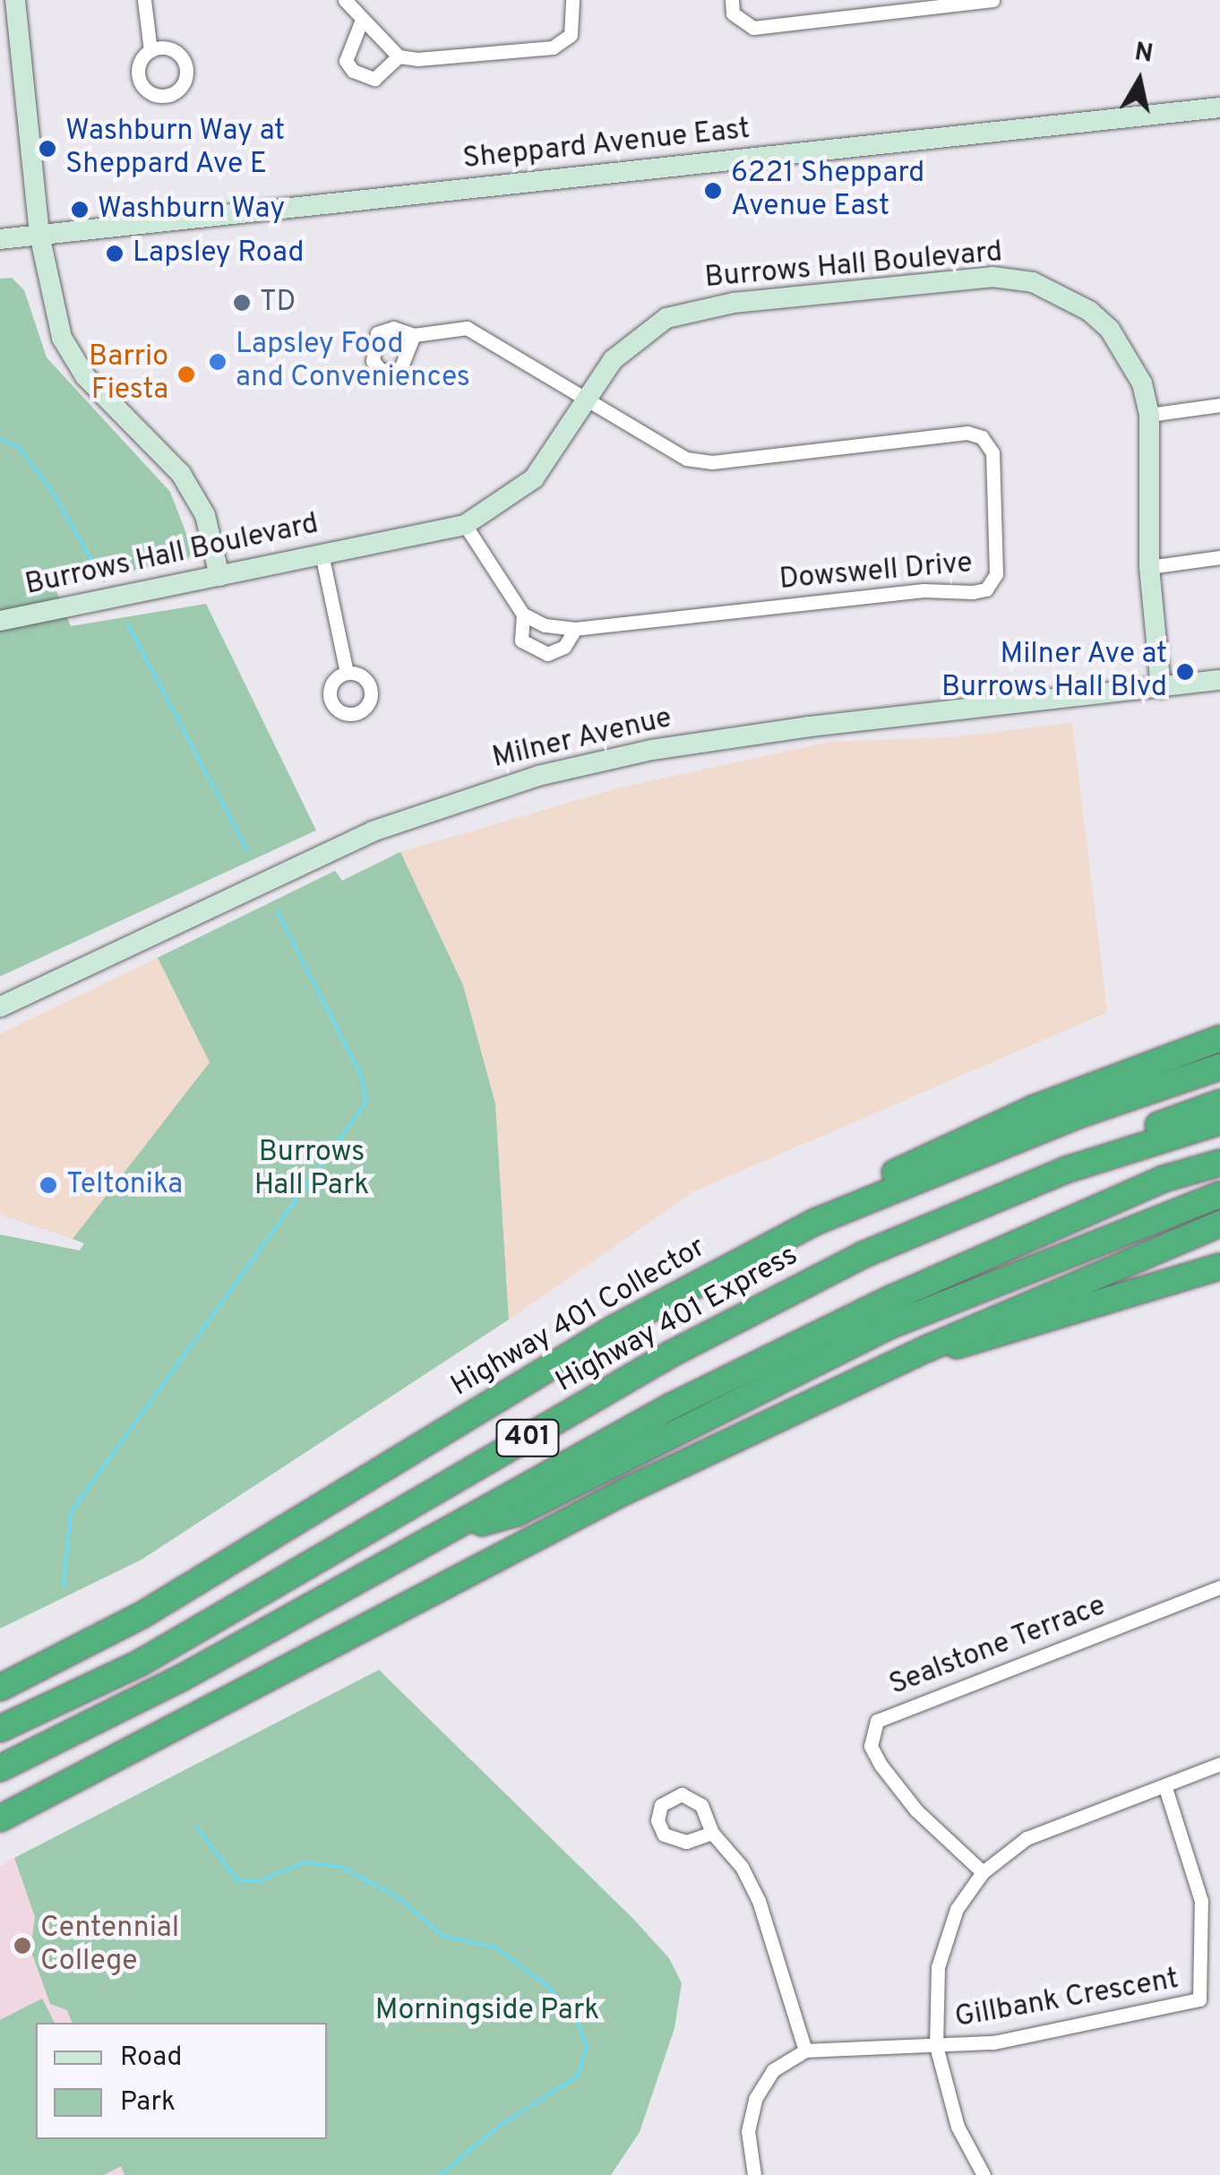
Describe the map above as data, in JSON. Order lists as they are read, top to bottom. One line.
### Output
{"streets":{"highway":["Highway 401 Collector","Highway 401 Express","401"],"main road":["Sheppard Avenue East","Burrows Hall Boulevard","Milner Avenue"],"street":["Dowswell Drive","Sealstone Terrace","Gillbank Crescent"]},"crossings":[["Burrows Hall Boulevard","Dowswell Drive"],["Burrows Hall Boulevard","Milner Avenue"]],"parks":["Burrows Hall Park","Morningside Park"],"places":["Washburn Way at Sheppard Ave E","6221 Sheppard Avenue East","Washburn Way","Lapsley Road","TD","Lapsley Food and Conveniences","Barrio Fiesta","Milner Ave at Burrows Hall Blvd","Teltonika","Centennial College"],"legend":["Road","Park"],"north":"top"}
